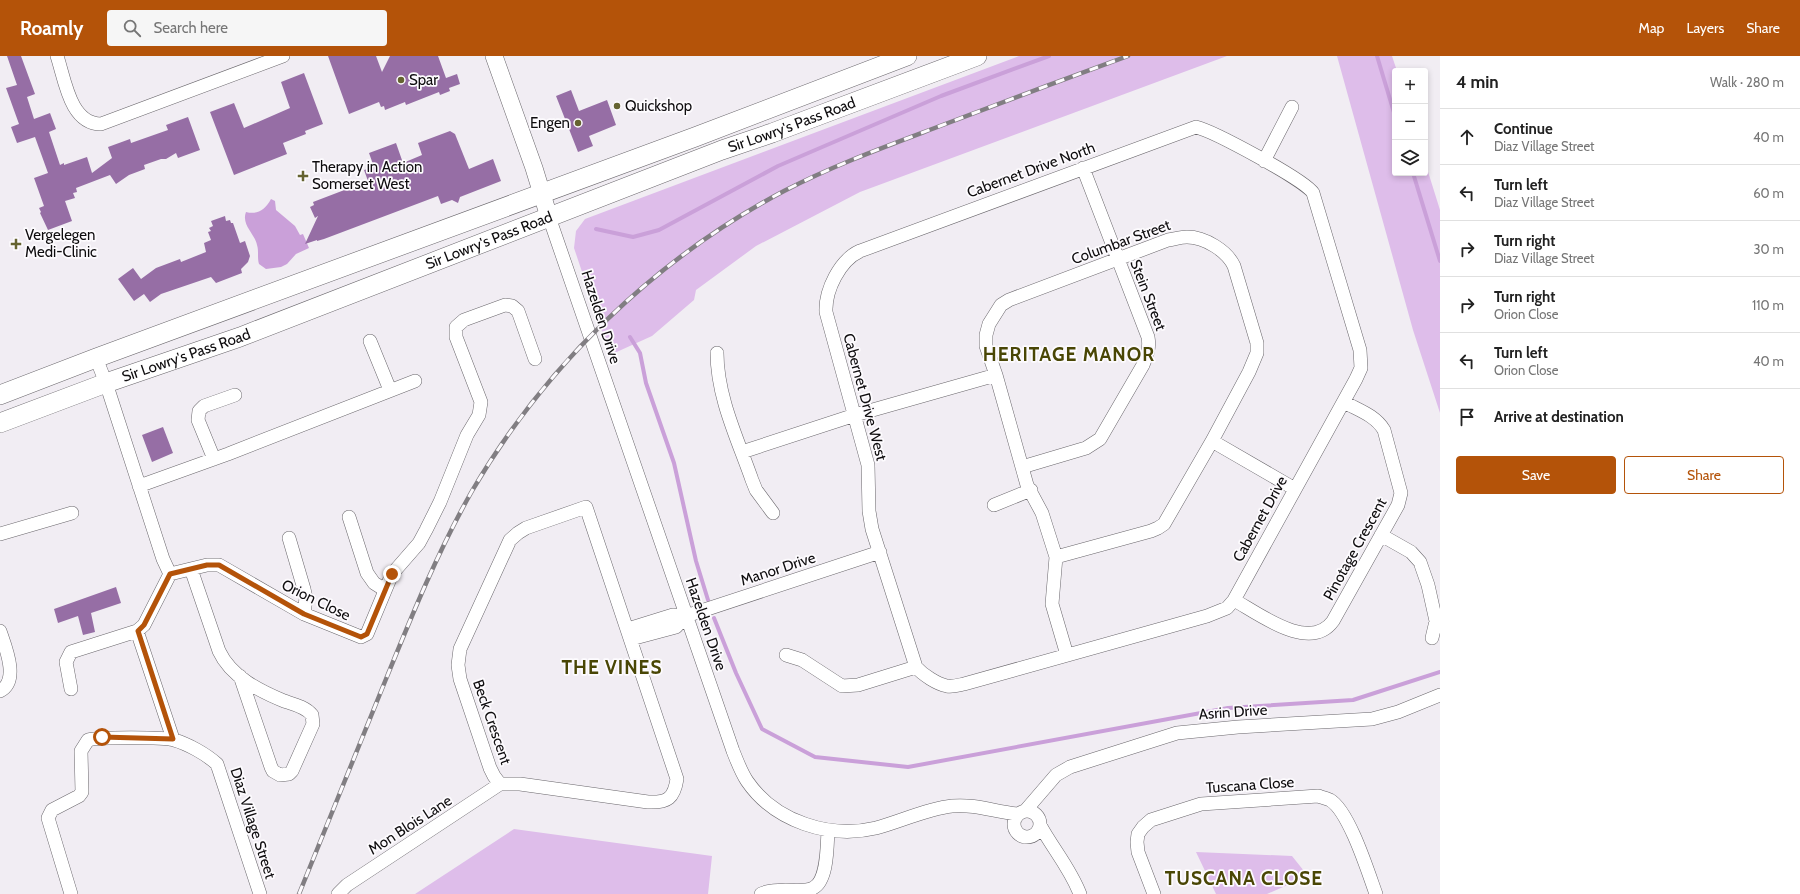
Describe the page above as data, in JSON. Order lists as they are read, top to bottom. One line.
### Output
{"streets":{"main road":["Sir Lowry's Pass Road"],"street":["Cabernet Drive North","Columbar Street","Stein Street","Hazelden Drive","Cabernet Drive West","Cabernet Drive","Pinotage Crescent","Manor Drive","Orion Close","Asrin Drive","Beck Crescent","Tuscana Close","Diaz Village Street","Mon Blois Lane"]},"crossings":[["Sir Lowry's Pass Road","Hazelden Drive"],["Cabernet Drive North","Stein Street"],["Cabernet Drive North","Cabernet Drive West"],["Cabernet Drive North","Cabernet Drive"],["Columbar Street","Stein Street"],["Columbar Street","Cabernet Drive"],["Hazelden Drive","Manor Drive"],["Hazelden Drive","Asrin Drive"],["Cabernet Drive West","Cabernet Drive"],["Cabernet Drive West","Manor Drive"],["Cabernet Drive","Pinotage Crescent"],["Beck Crescent","Mon Blois Lane"]],"districts":["HERITAGE MANOR","THE VINES","TUSCANA CLOSE"],"places":{"other":["Spar","Quickshop","Engen"],"health":["Therapy in Action Somerset West","Vergelegen Medi-Clinic"]},"page":{"header":"Roamly","search":"Search here","nav":["Map","Layers","Share"],"heading":["4 min","Walk · 280 m"],"map_buttons":["+","−"],"list":[["Continue","Diaz Village Street","40 m"],["Turn left","Diaz Village Street","60 m"],["Turn right","Diaz Village Street","30 m"],["Turn right","Orion Close","110 m"],["Turn left","Orion Close","40 m"],"Arrive at destination"],"buttons":["Save","Share"]}}
